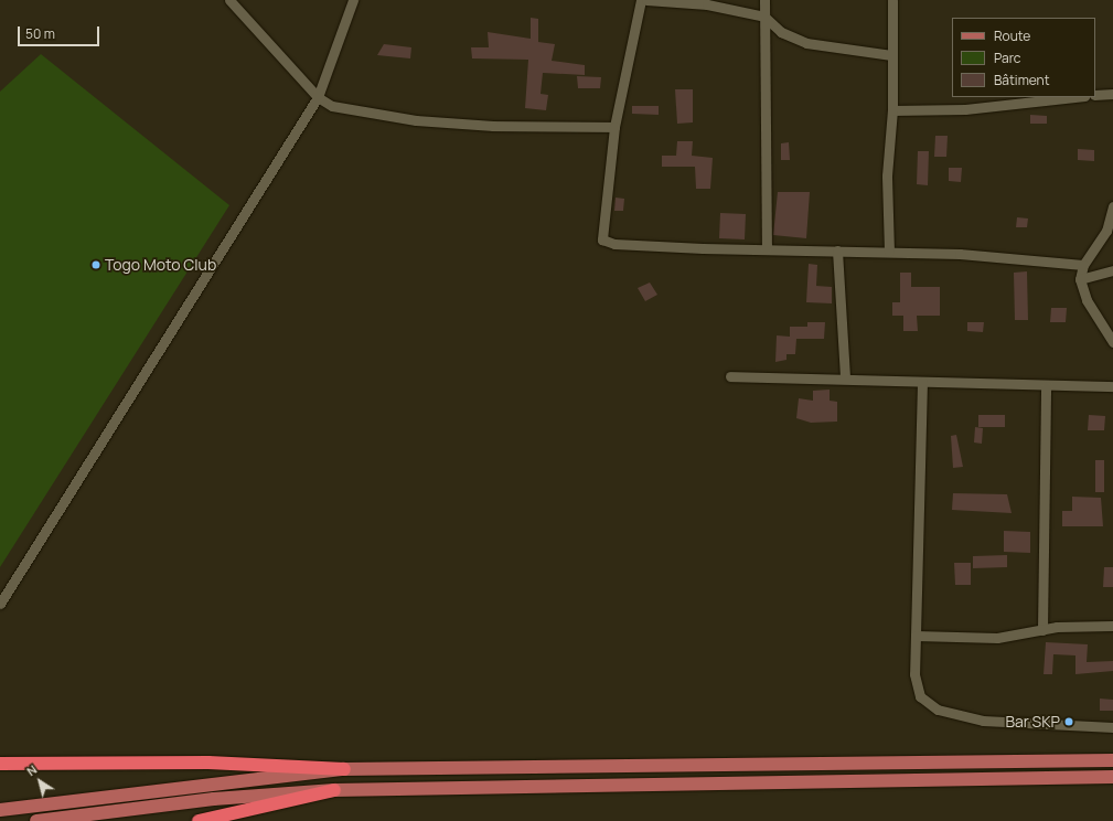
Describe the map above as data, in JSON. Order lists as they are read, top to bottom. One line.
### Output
{"places":["Togo Moto Club","Bar SKP"],"legend":["Route","Parc","Bâtiment"],"scale_bar":"50 m","north":"top left"}
